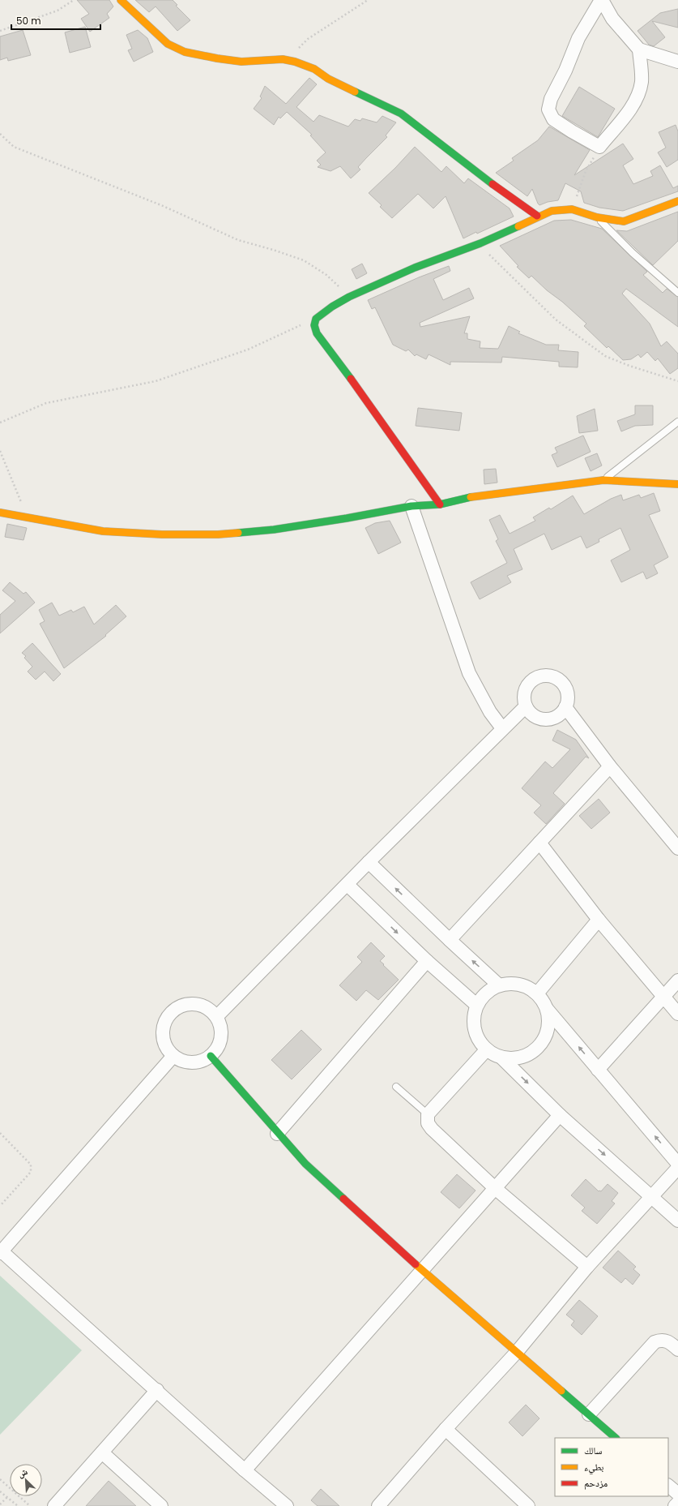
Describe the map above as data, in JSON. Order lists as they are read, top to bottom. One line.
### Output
{"legend":["سالك","بطيء","مزدحم"],"scale_bar":"50 m","north":"top left"}
